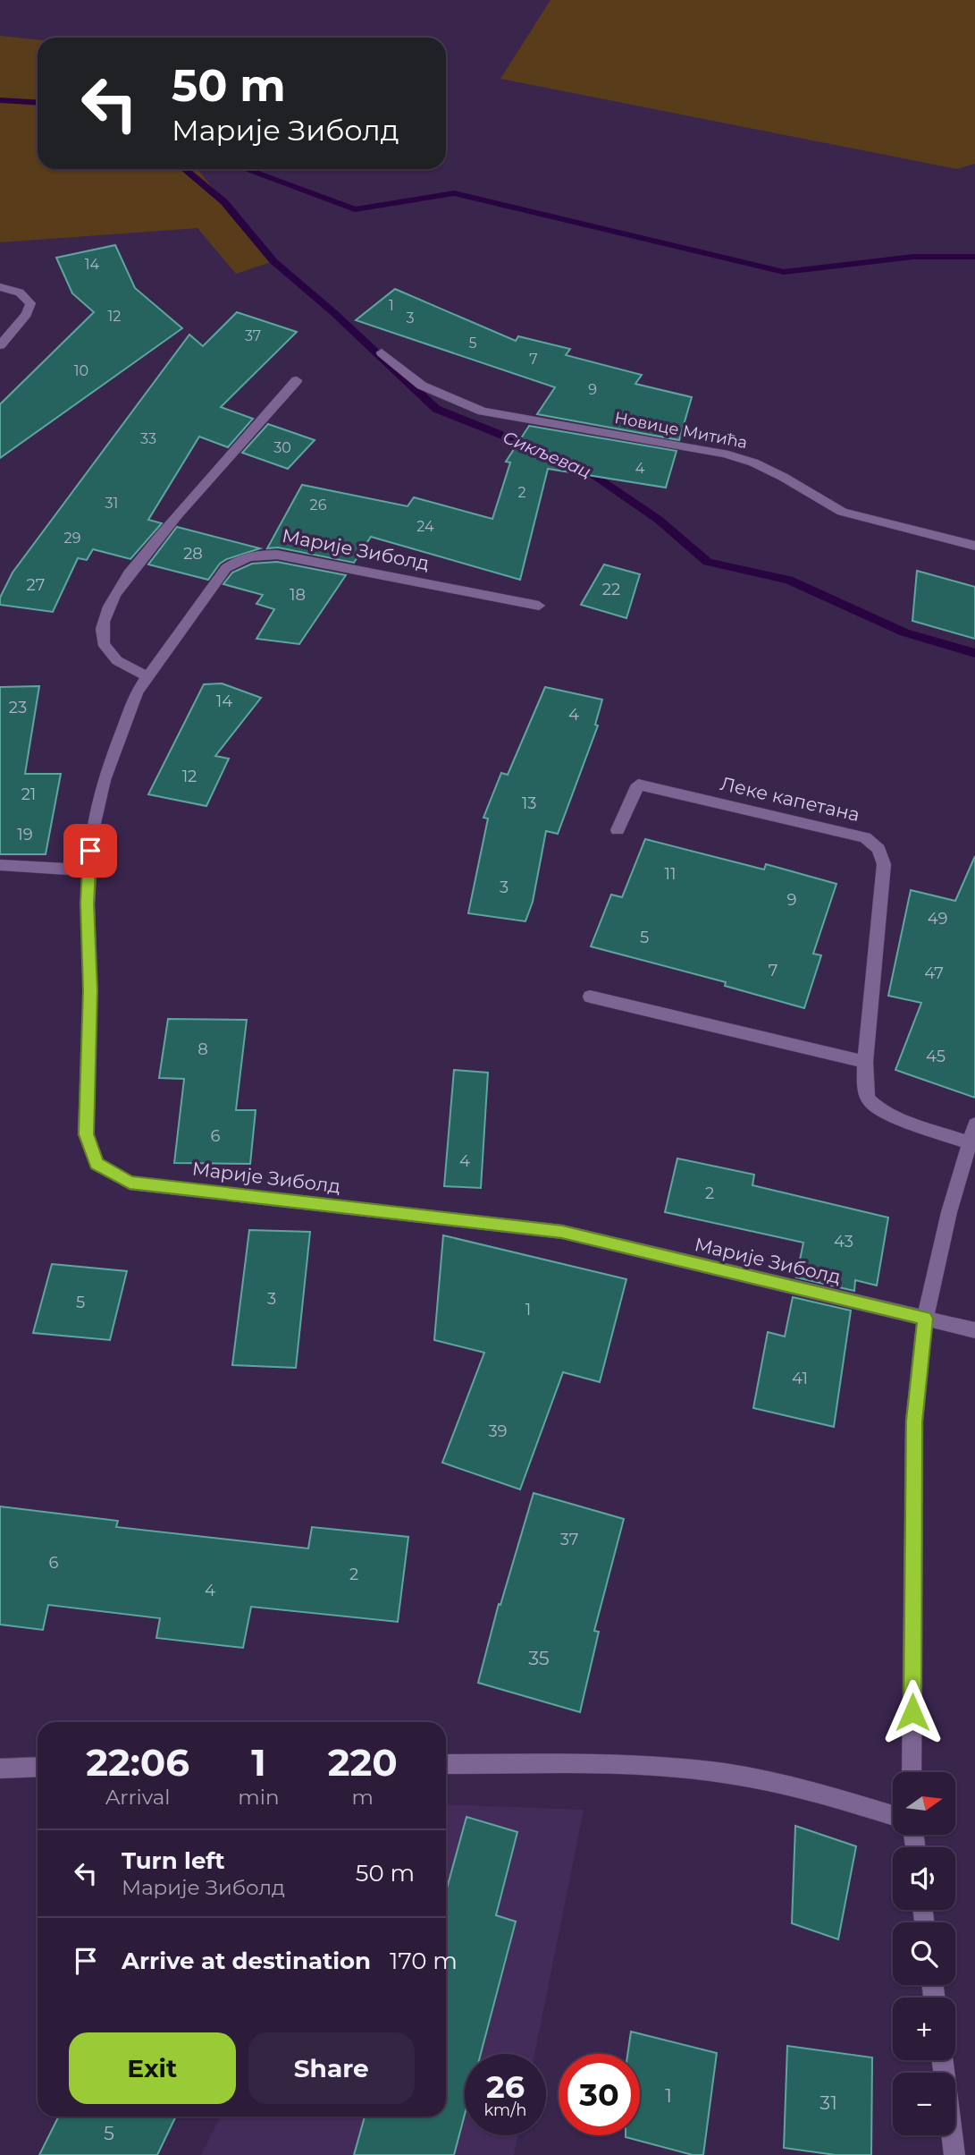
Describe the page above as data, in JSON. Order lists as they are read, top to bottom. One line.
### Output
{"streets":{"street":["Новице Митића","Марије Зиболд","Леке капетана"]},"water":["Сикљевац"],"house_numbers":["14","1","12","3","37","5","7","10","9","33","30","4","2","31","26","24","29","28","27","22","18","14","23","4","12","21","13","19","11","3","9","49","5","7","47","8","45","6","4","2","43","3","5","1","41","39","37","6","2","4","35","1","31","5"],"north":"right","page":{"turn":["50 m","Марије Зиболд"],"eta":["22:06","Arrival","1","min","220","m"],"map_buttons":["+","−"],"list":[{"name":"Turn left","note":"Марије Зиболд","value":"50 m"},{"name":"Arrive at destination","value":"170 m"}],"buttons":["Exit","Share"],"speed":"26 km/h","limit":"30"}}
